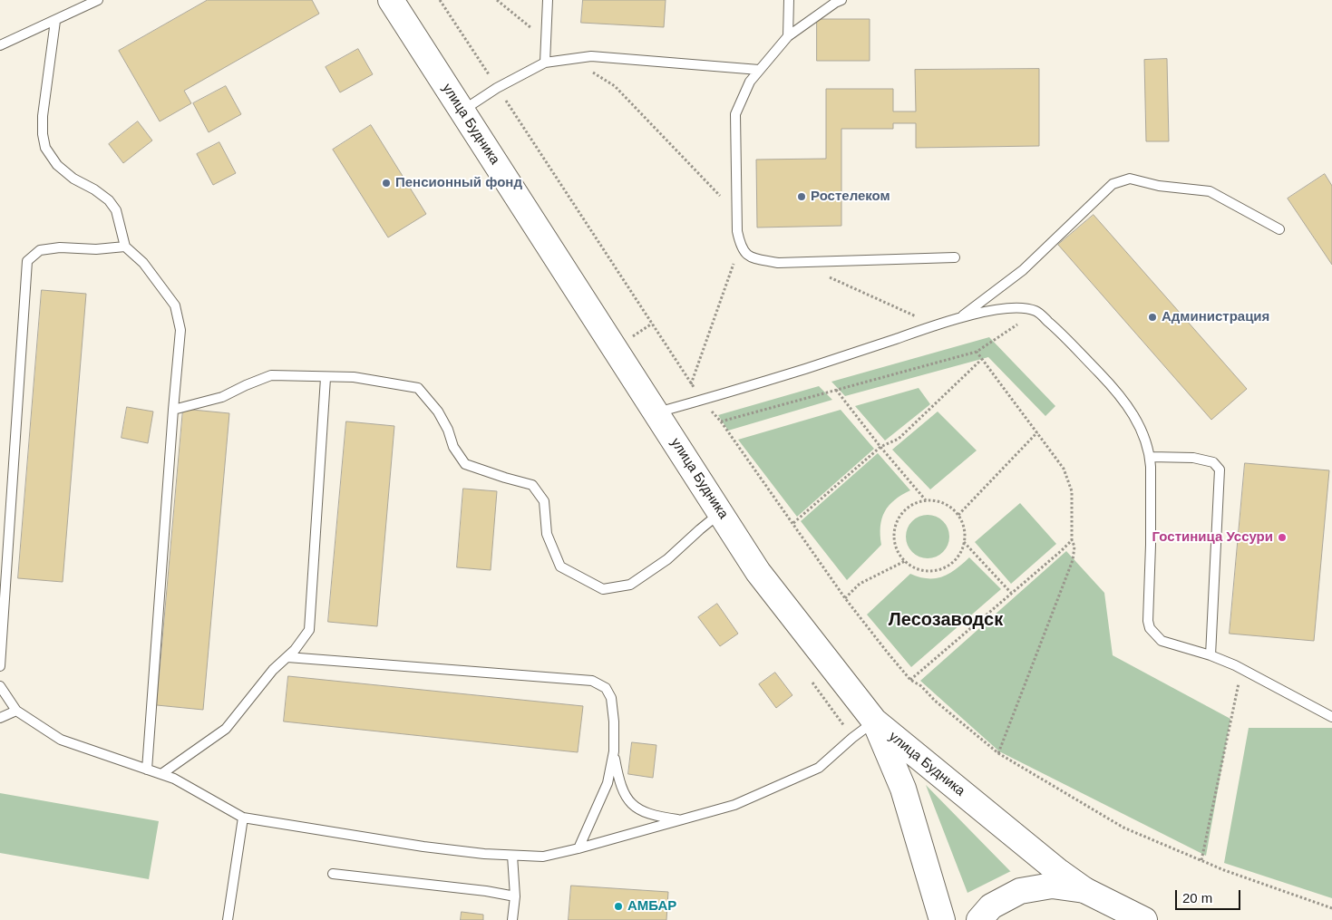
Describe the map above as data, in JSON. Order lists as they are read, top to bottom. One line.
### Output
{"streets":{"main road":["улица Будника"]},"districts":["Лесозаводск"],"places":["Пенсионный фонд","Ростелеком","Администрация","Гостиница Уссури","АМБАР"],"scale_bar":"20 m"}
